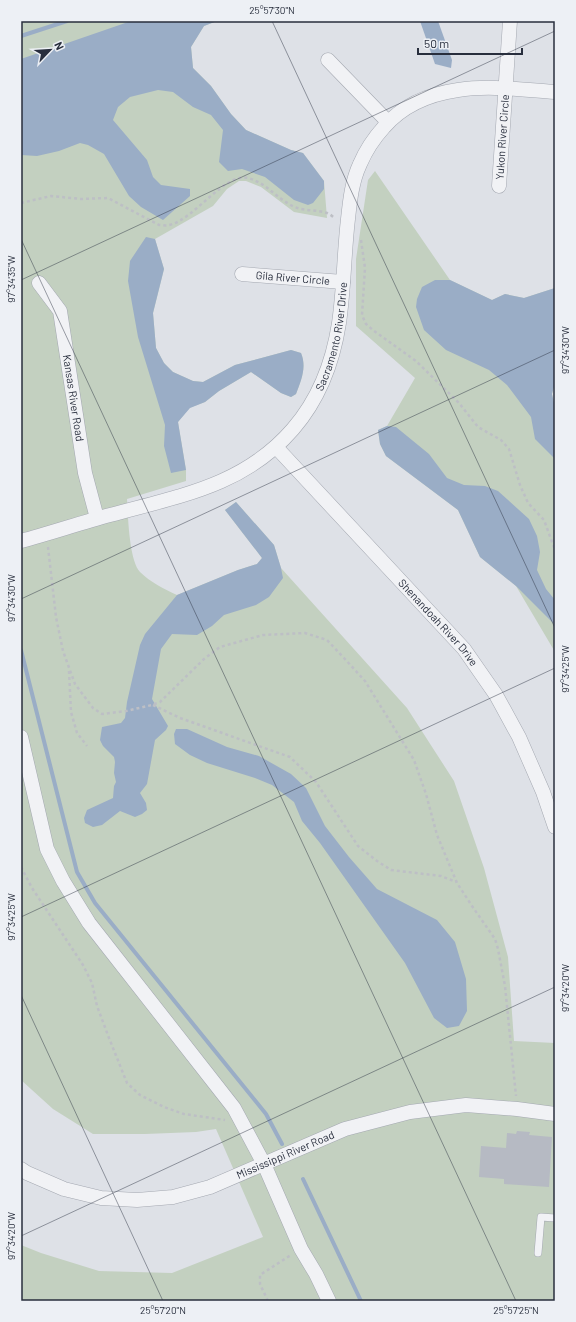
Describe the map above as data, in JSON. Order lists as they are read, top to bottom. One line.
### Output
{"streets":{"street":["Yukon River Circle","Gila River Circle","Sacramento River Drive","Kansas River Road","Shenandoah River Drive","Mississippi River Road"]},"crossings":[["Yukon River Circle","Sacramento River Drive"],["Gila River Circle","Sacramento River Drive"],["Sacramento River Drive","Kansas River Road"],["Sacramento River Drive","Shenandoah River Drive"]],"scale_bar":"50 m","north":"top right","coordinates":["25°57'30\"N","97°34'35\"W","97°34'30\"W","97°34'25\"W","97°34'20\"W","25°57'20\"N","25°57'25\"N"]}
